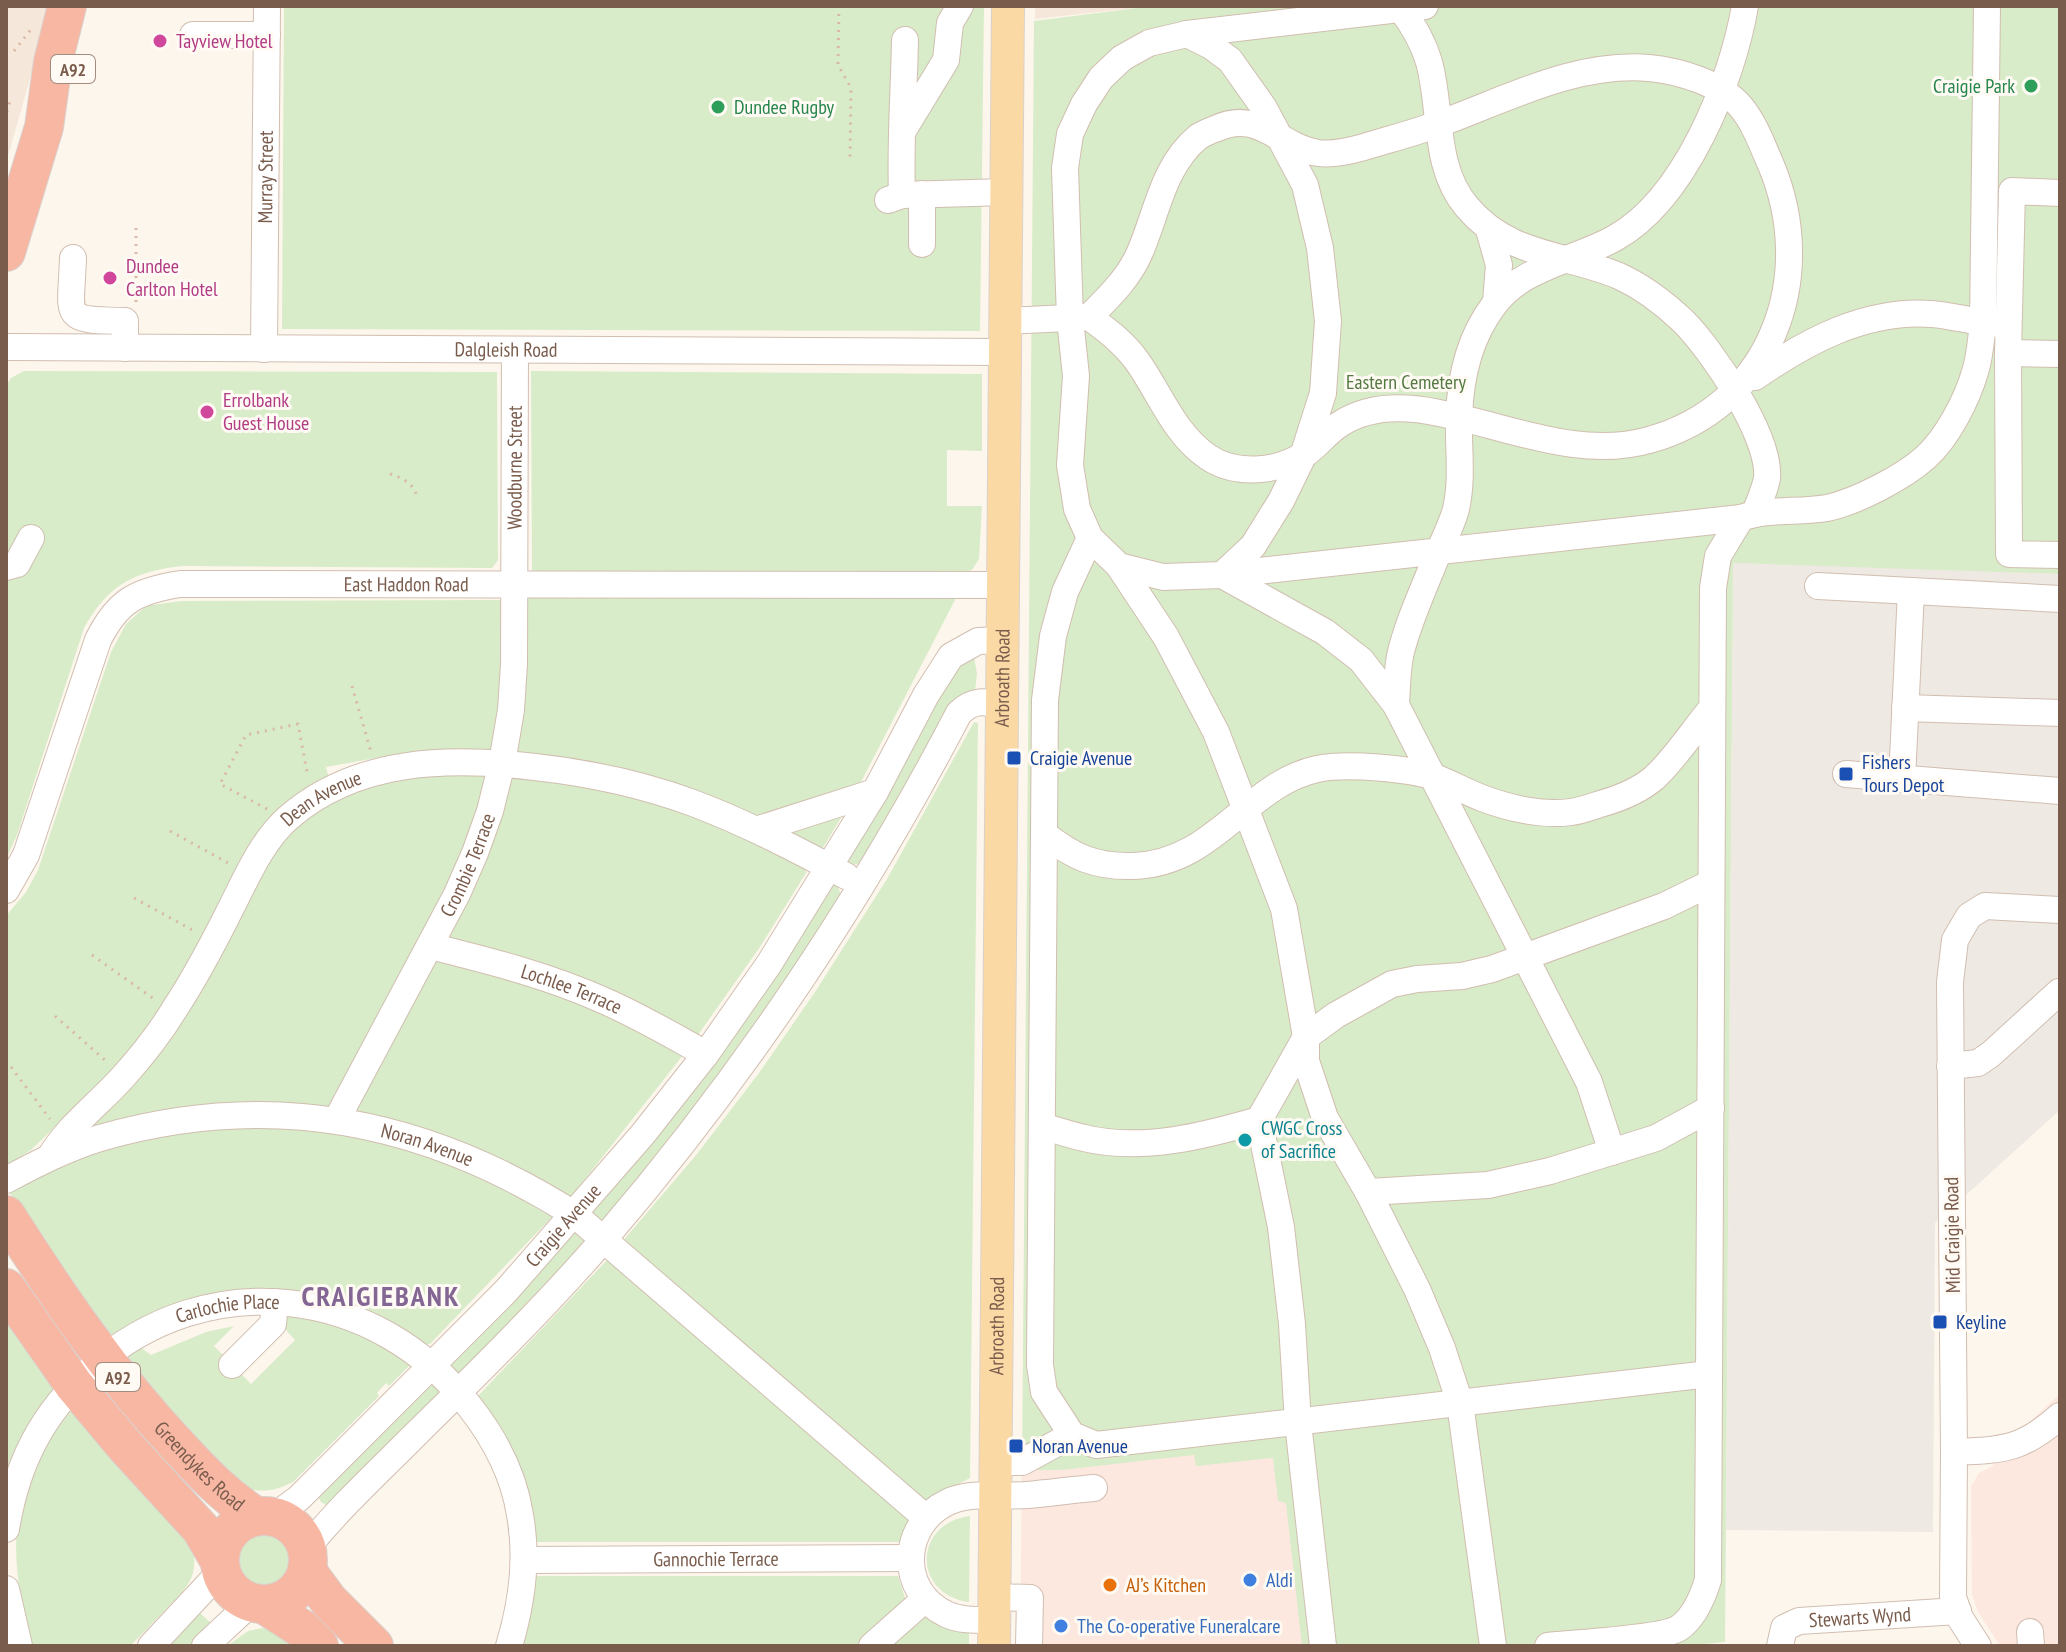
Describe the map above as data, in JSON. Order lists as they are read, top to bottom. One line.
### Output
{"streets":{"highway":["A92","Greendykes Road"],"main road":["Arbroath Road"],"street":["Murray Street","Dalgleish Road","Woodburne Street","East Haddon Road","Dean Avenue","Crombie Terrace","Lochlee Terrace","Noran Avenue","Craigie Avenue","Mid Craigie Road","Carlochie Place","Gannochie Terrace","Stewarts Wynd"]},"crossings":[["Murray Street","Dalgleish Road"],["Dalgleish Road","Woodburne Street"],["Dalgleish Road","Arbroath Road"],["Woodburne Street","East Haddon Road"],["Woodburne Street","Crombie Terrace"],["East Haddon Road","Arbroath Road"],["East Haddon Road","Crombie Terrace"],["Arbroath Road","Craigie Avenue"],["Dean Avenue","Crombie Terrace"],["Dean Avenue","Noran Avenue"],["Dean Avenue","Craigie Avenue"],["Crombie Terrace","Lochlee Terrace"],["Crombie Terrace","Noran Avenue"],["Lochlee Terrace","Craigie Avenue"],["Noran Avenue","Craigie Avenue"],["Craigie Avenue","Carlochie Place"],["Craigie Avenue","Greendykes Road"],["Mid Craigie Road","Stewarts Wynd"],["Carlochie Place","Greendykes Road"],["Carlochie Place","Gannochie Terrace"]],"districts":["CRAIGIEBANK"],"parks":["Eastern Cemetery"],"places":{"other":["Tayview Hotel","Craigie Park","Dundee Rugby","Dundee Carlton Hotel","Errolbank Guest House","CWGC Cross of Sacrifice","Aldi","AJ’s Kitchen","The Co-operative Funeralcare"],"transit":["Craigie Avenue","Fishers Tours Depot","Keyline","Noran Avenue"]}}
